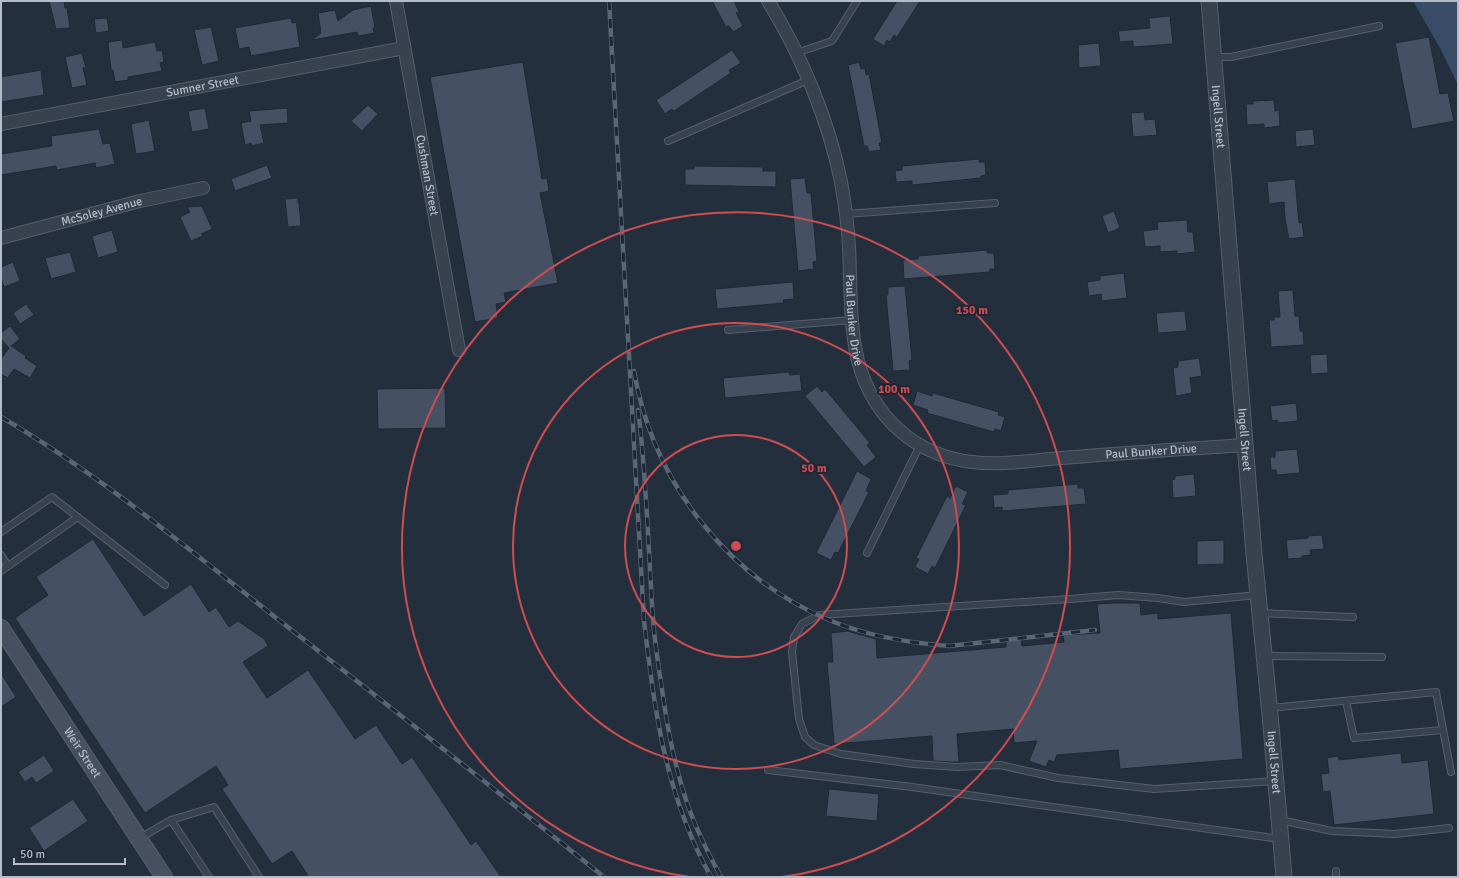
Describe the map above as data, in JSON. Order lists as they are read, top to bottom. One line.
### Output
{"streets":{"main road":["Weir Street"],"street":["Sumner Street","Ingell Street","Cushman Street","McSoley Avenue","Paul Bunker Drive"]},"crossings":[["Sumner Street","Cushman Street"],["Ingell Street","Paul Bunker Drive"]],"scale_bar":"50 m","rings":["150 m","100 m","50 m"]}
